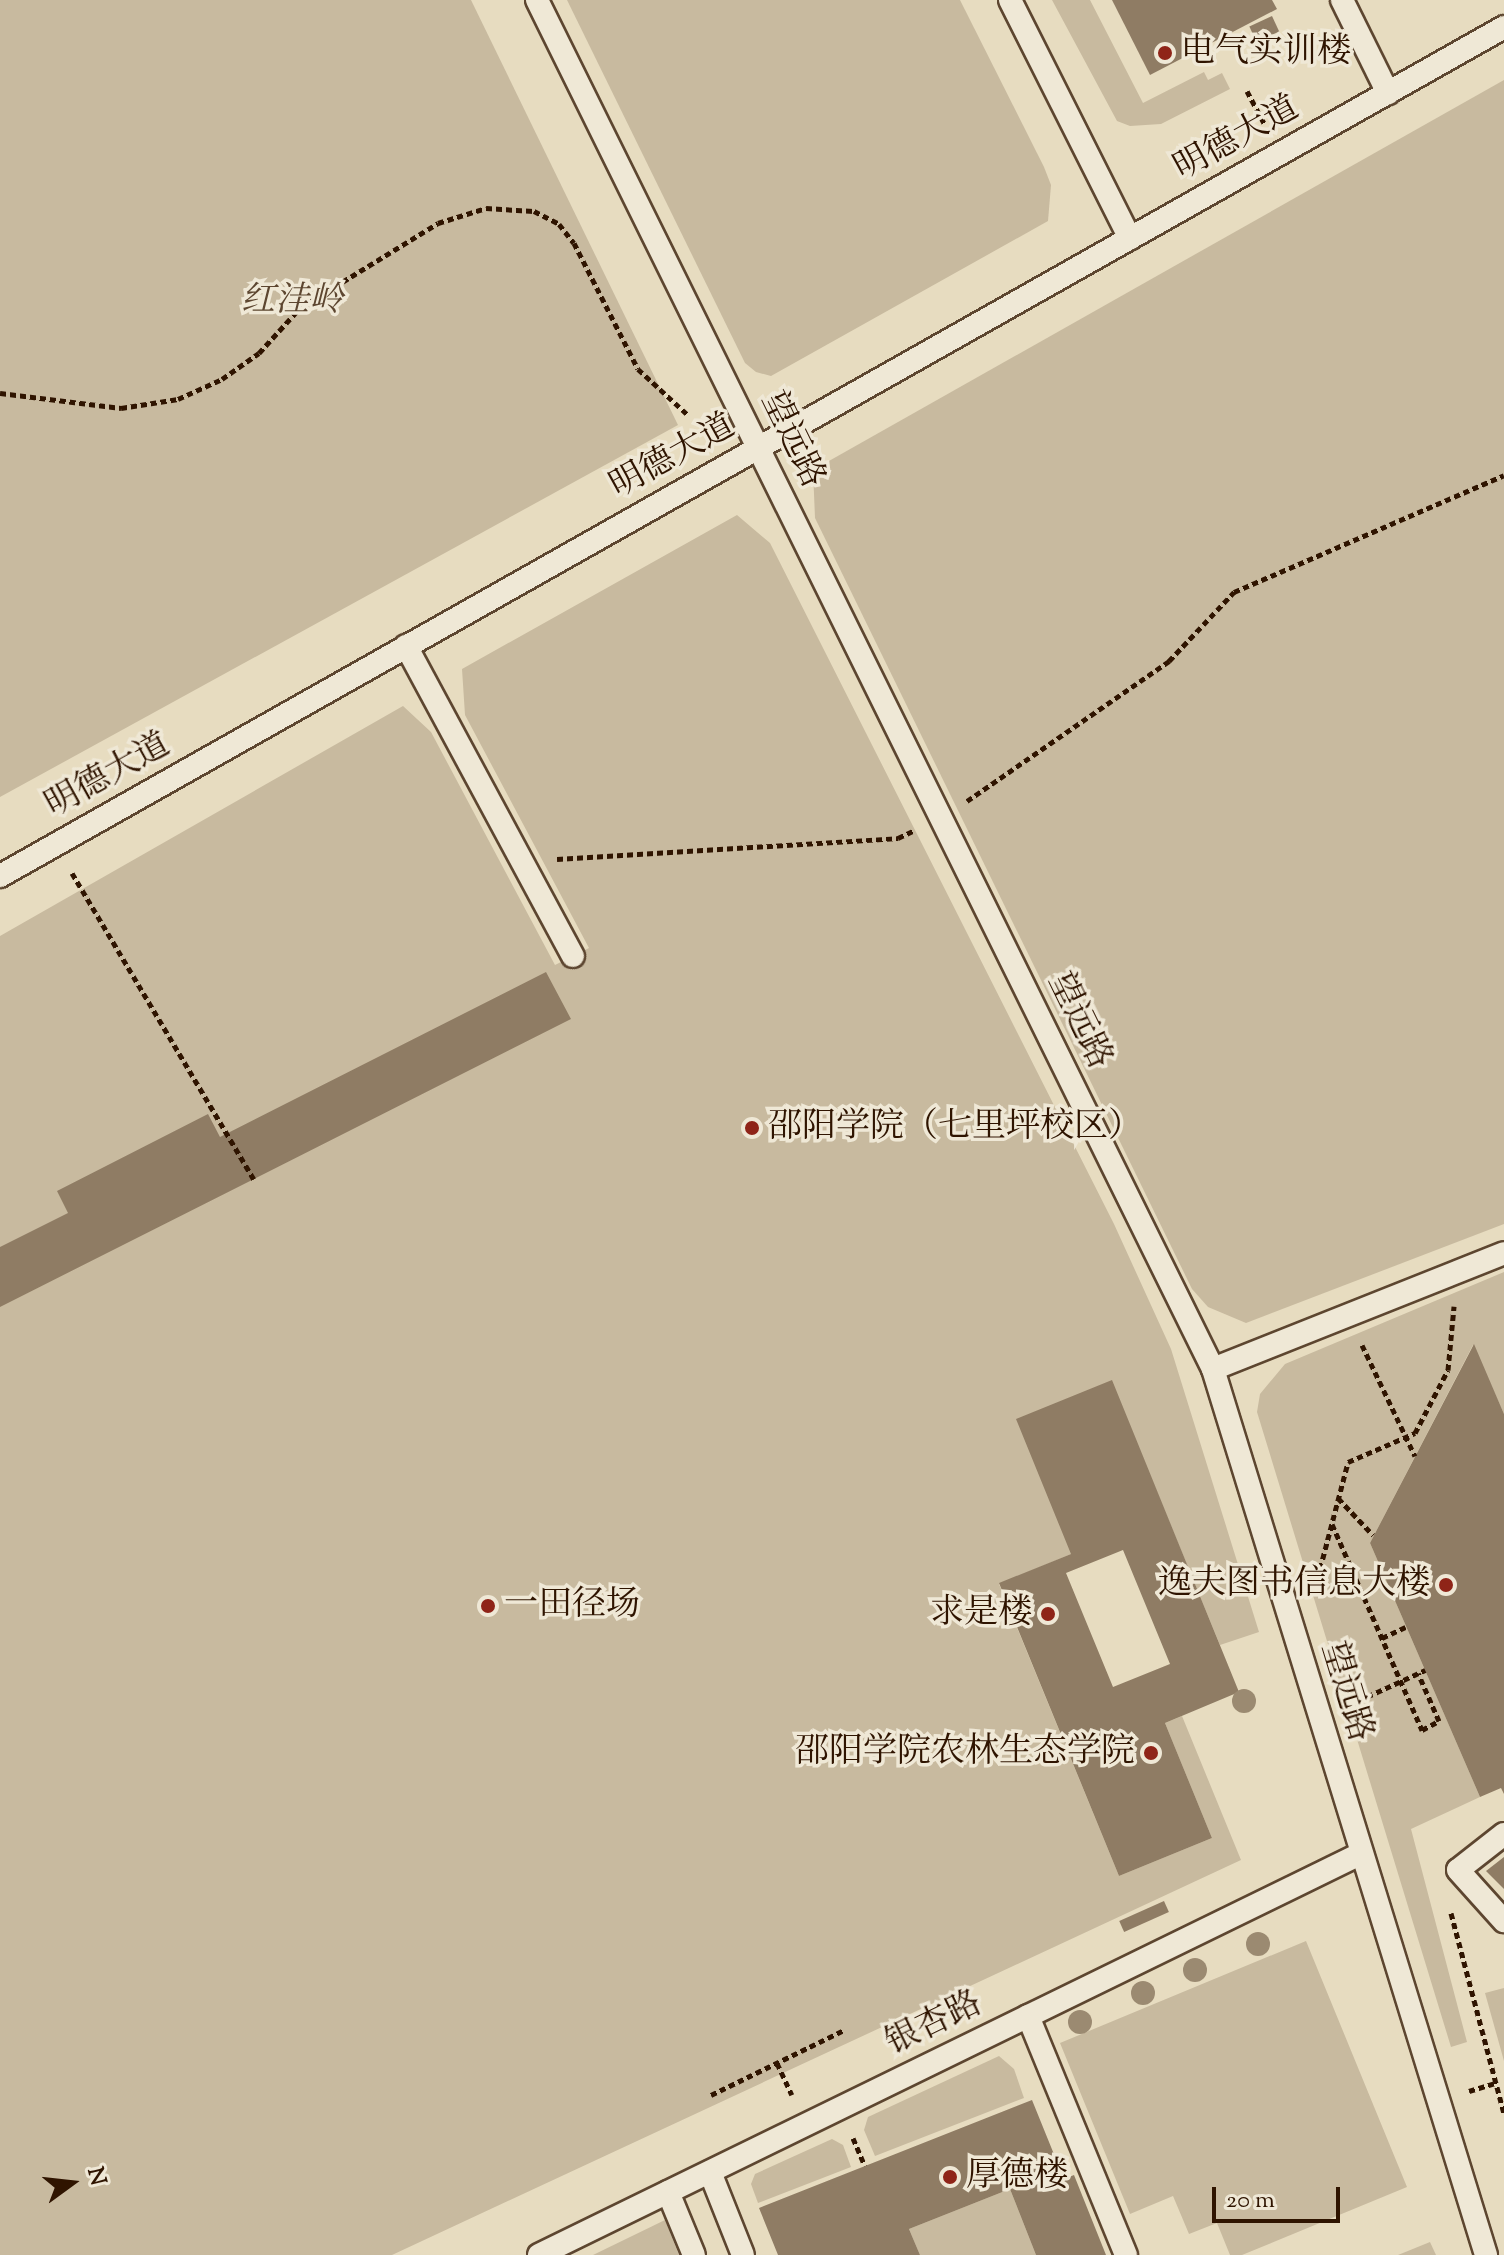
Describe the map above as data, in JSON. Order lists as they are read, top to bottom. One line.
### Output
{"streets":{"lane":["明德大道","望远路","银杏路"]},"crossings":[["明德大道","望远路"],["望远路","银杏路"]],"parks":["红洼岭"],"places":["电气实训楼","邵阳学院（七里坪校区）","逸夫图书信息大楼","一田径场","求是楼","邵阳学院农林生态学院","厚德楼"],"scale_bar":"20 m","north":"right"}
